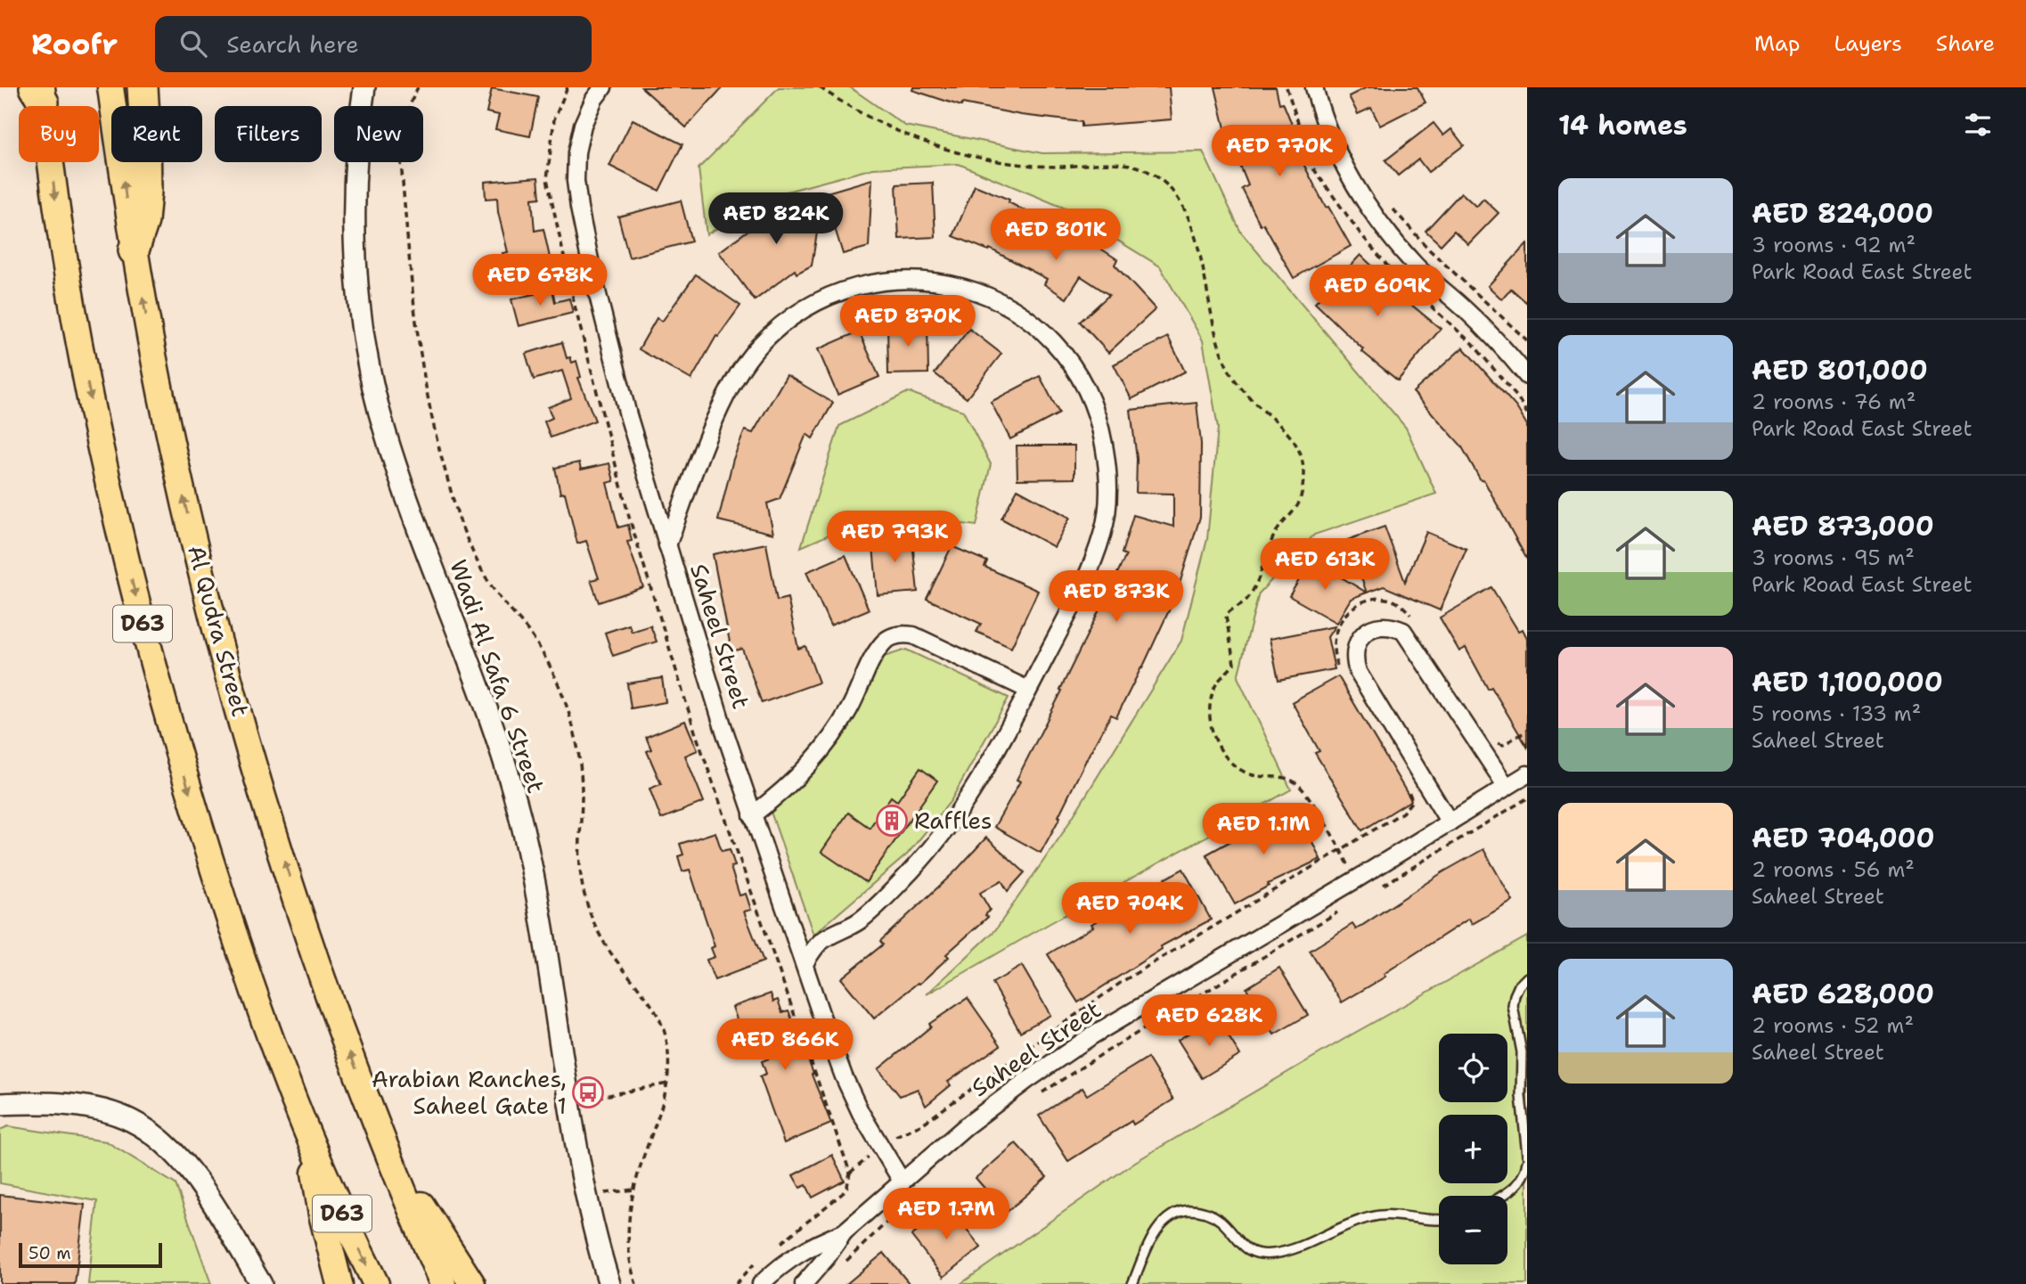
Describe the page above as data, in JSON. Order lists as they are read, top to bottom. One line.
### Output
{"streets":{"main road":["D63","Al Qudra Street"],"street":["Saheel Street","Wadi Al Safa 6 Street"]},"places":{"building":["Raffles"],"bus stop":["Arabian Ranches, Saheel Gate 1"]},"scale_bar":"50 m","page":{"header":"Roofr","search":"Search here","nav":["Map","Layers","Share"],"heading":"14 homes","chip":["Buy","Rent","Filters","New"],"price":["AED 770K","AED 824K","AED 801K","AED 678K","AED 609K","AED 870K","AED 793K","AED 613K","AED 873K","AED 1.1M","AED 704K","AED 628K","AED 866K","AED 1.7M"],"list":[{"name":"AED 824,000","note":"3 rooms · 92 m² · Park Road East Street"},{"name":"AED 801,000","note":"2 rooms · 76 m² · Park Road East Street"},{"name":"AED 873,000","note":"3 rooms · 95 m² · Park Road East Street"},{"name":"AED 1,100,000","note":"5 rooms · 133 m² · Saheel Street"},{"name":"AED 704,000","note":"2 rooms · 56 m² · Saheel Street"},{"name":"AED 628,000","note":"2 rooms · 52 m² · Saheel Street"}],"map_buttons":["+","−"],"scale":"50 m"}}
